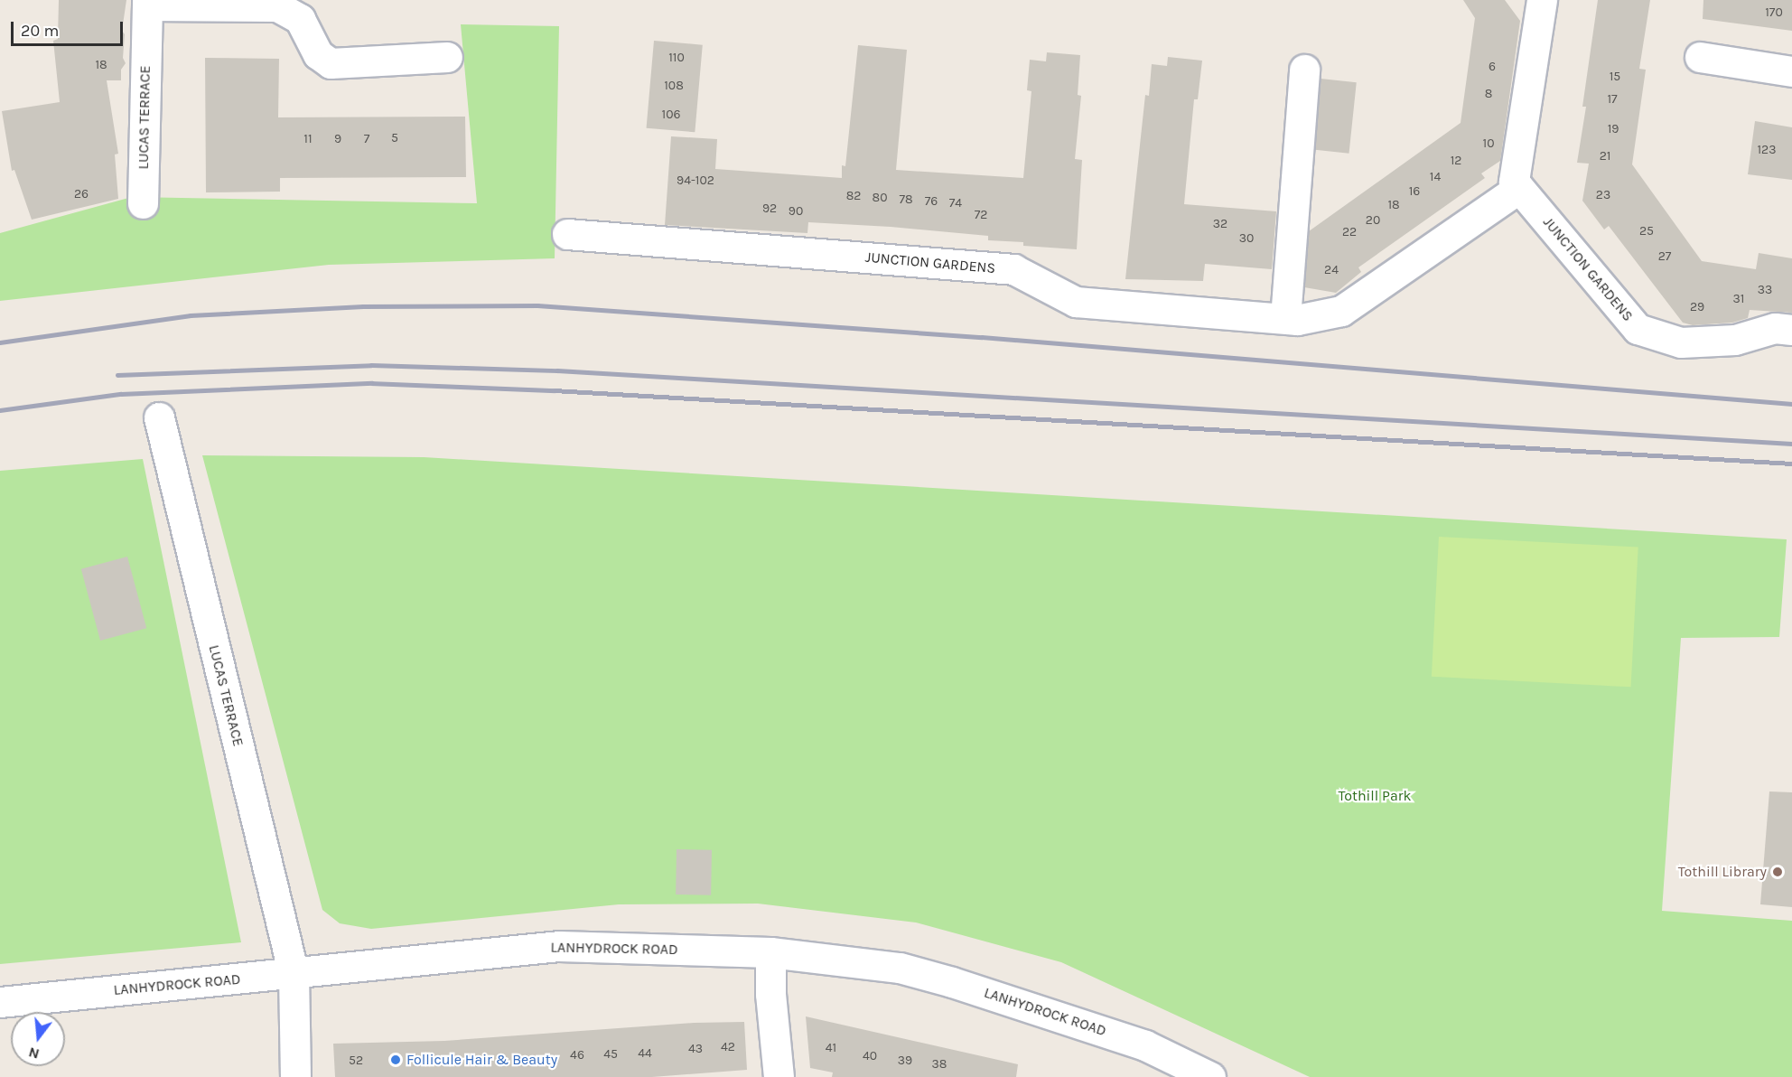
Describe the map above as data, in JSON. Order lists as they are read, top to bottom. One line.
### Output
{"streets":{"street":["LUCAS TERRACE","JUNCTION GARDENS","LANHYDROCK ROAD"]},"crossings":[["LUCAS TERRACE","LANHYDROCK ROAD"]],"parks":["Tothill Park"],"places":["Tothill Library","Follicule Hair & Beauty"],"house_numbers":["170","110","18","6","15","108","8","17","106","19","5","11","9","7","10","123","21","12","14","94-102","16","26","23","82","80","78","76","74","18","92","90","72","20","32","25","22","30","27","24","33","31","29","42","41","43","44","45","46","40","52","39","38"],"scale_bar":"20 m","north":"bottom"}
